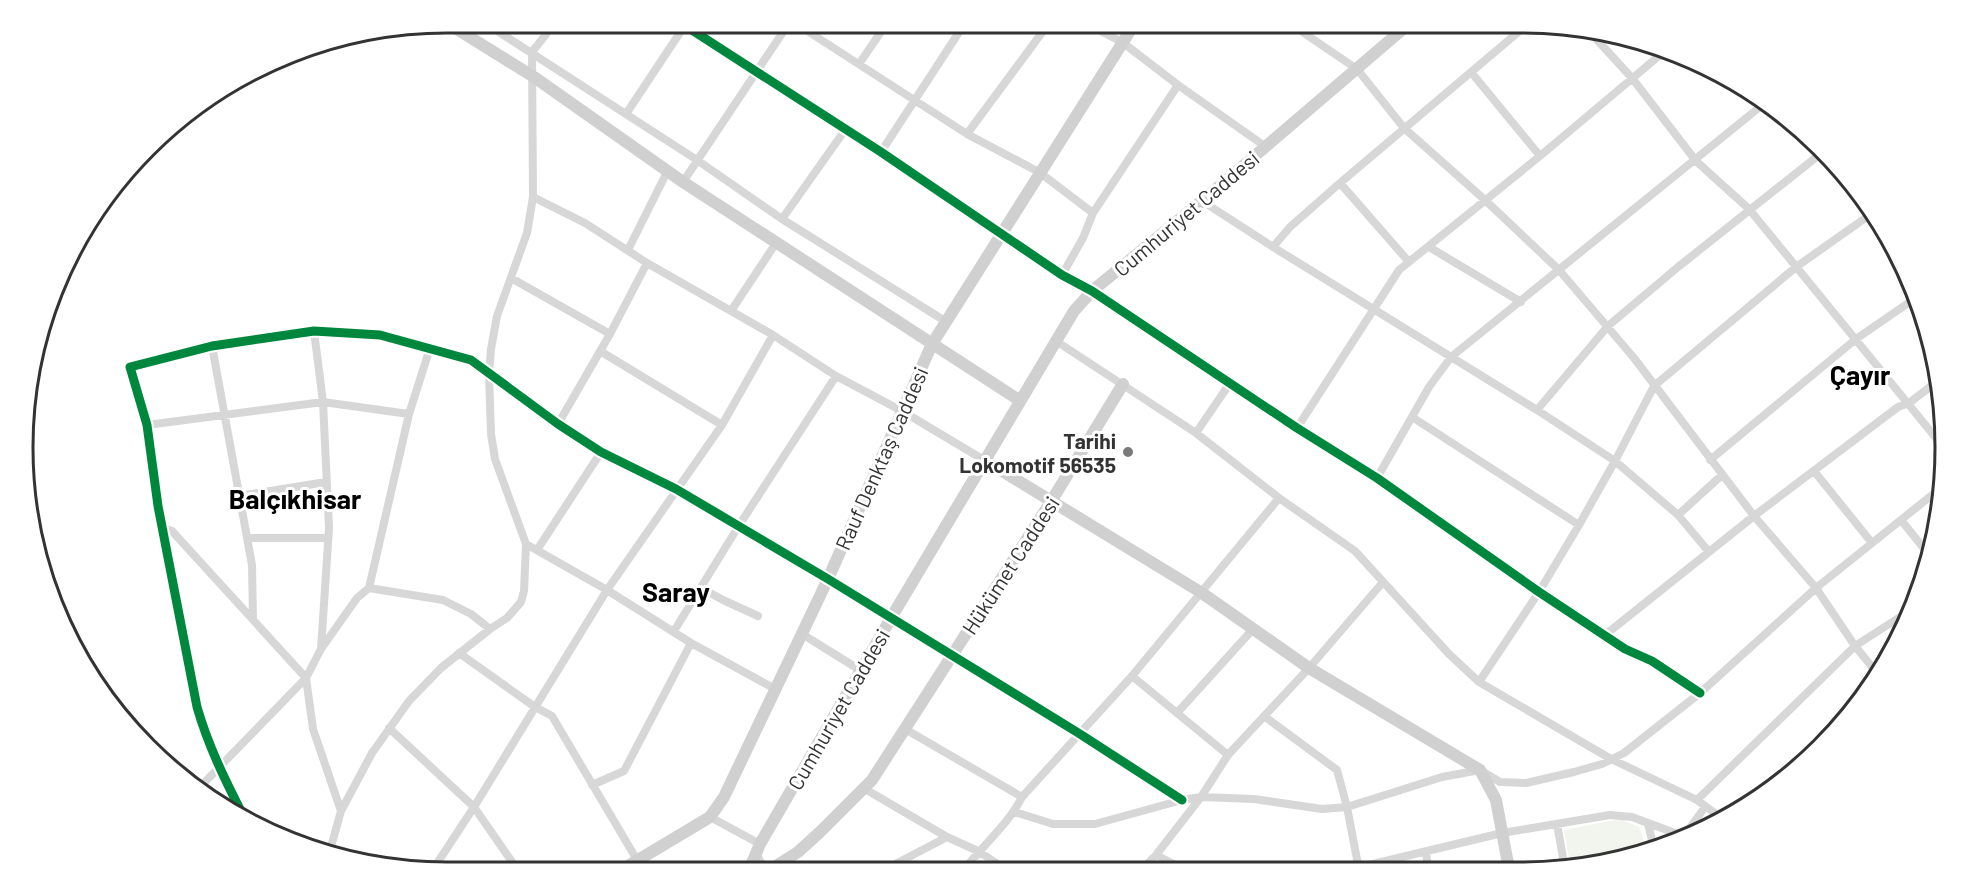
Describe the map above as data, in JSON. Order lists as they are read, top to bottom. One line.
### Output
{"streets":{"street":["Cumhuriyet Caddesi","Rauf Denktaş Caddesi","Hükümet Caddesi"]},"districts":["Çayır","Balçıkhisar","Saray"],"places":["Tarihi Lokomotif 56535"]}
